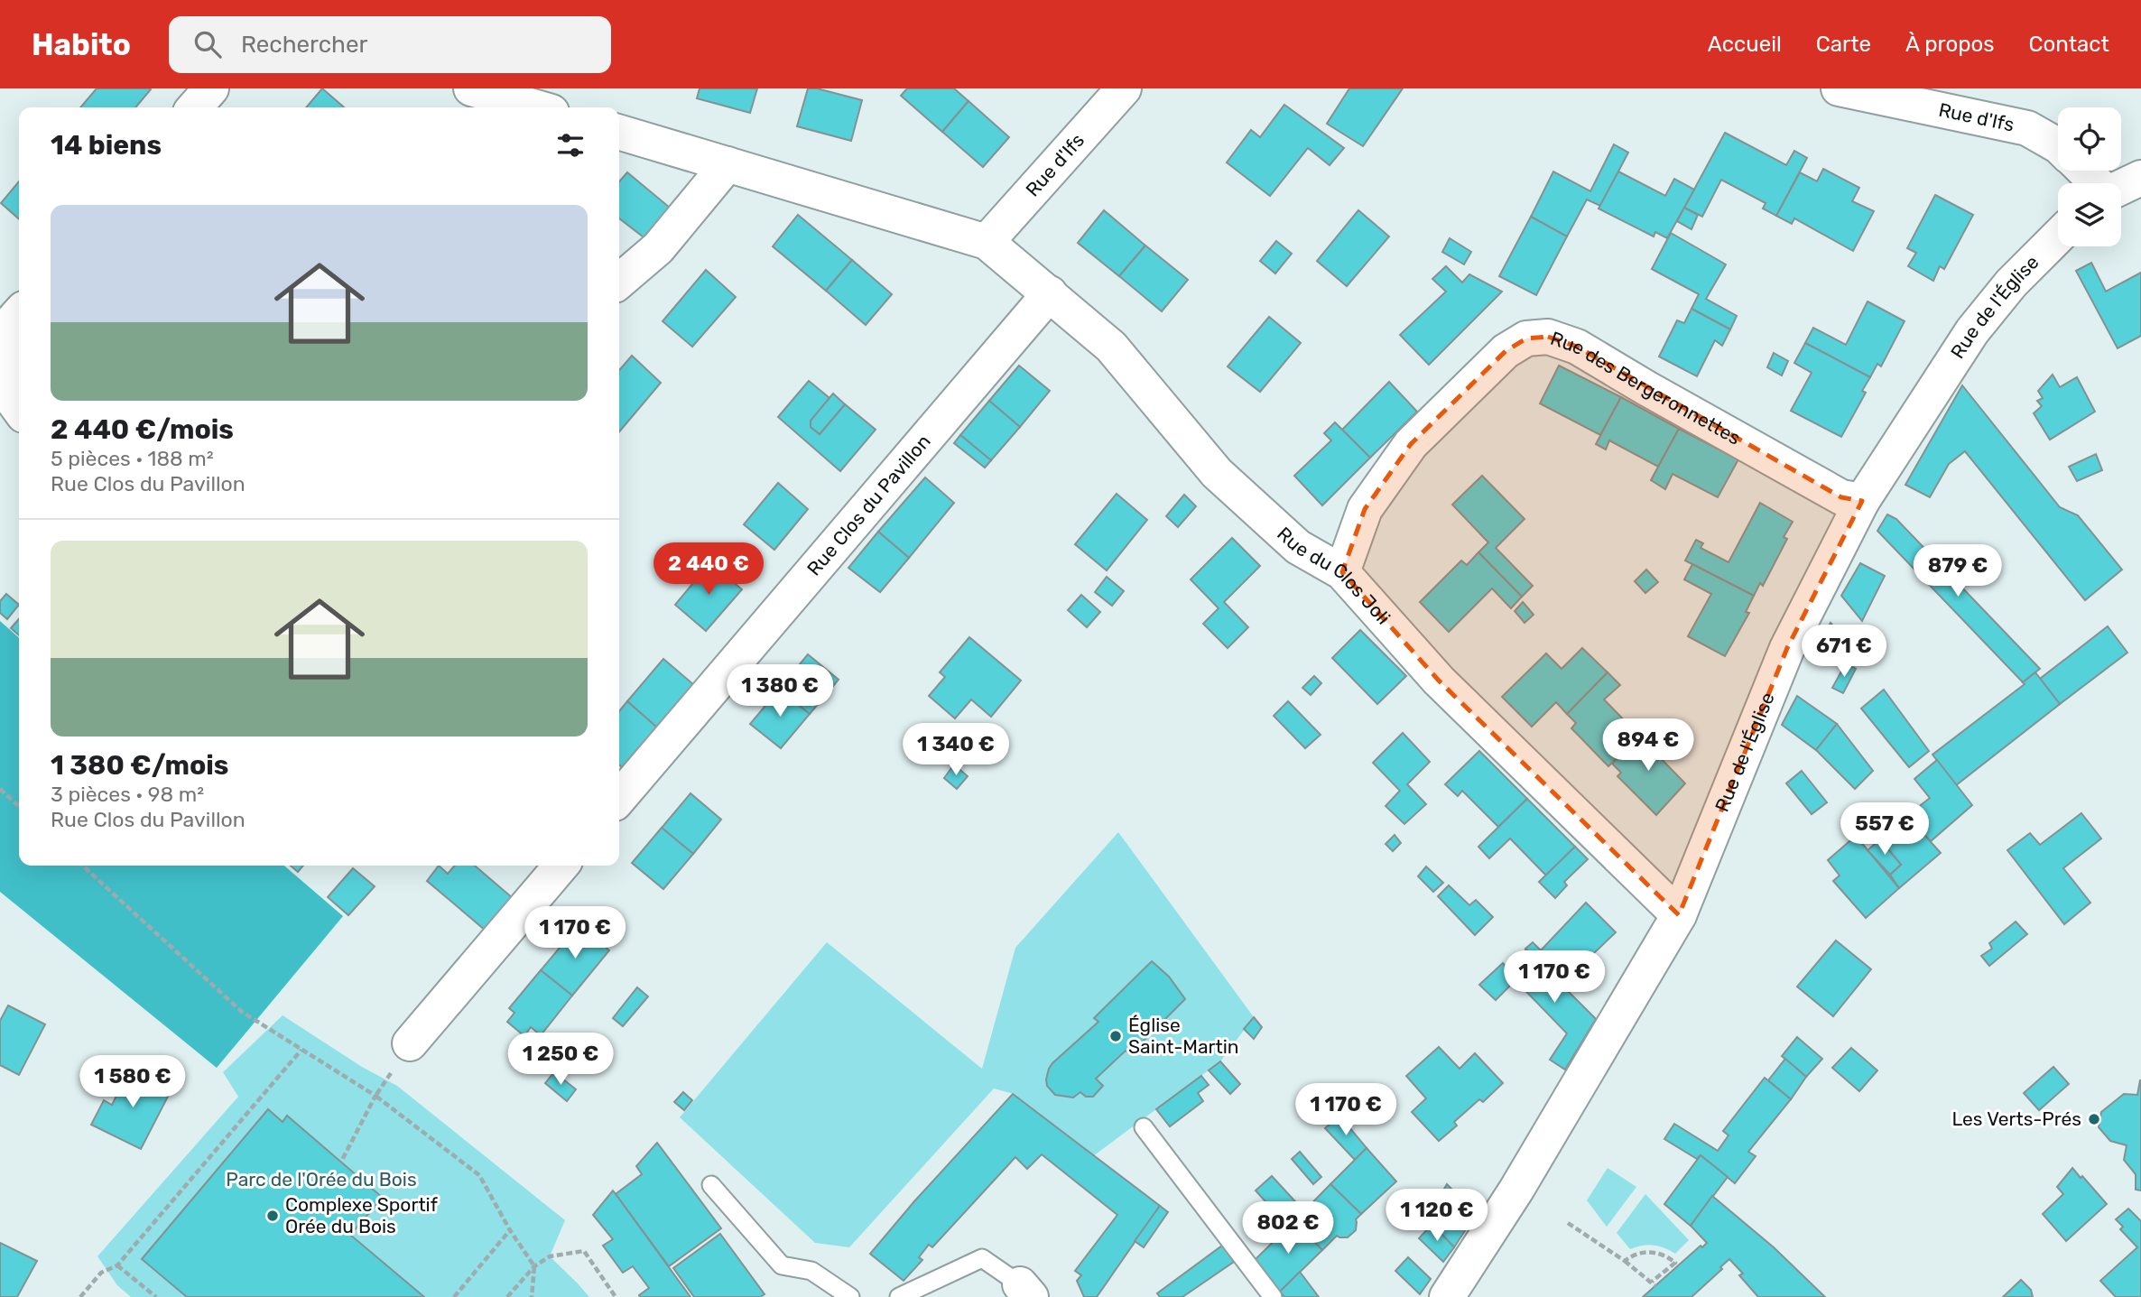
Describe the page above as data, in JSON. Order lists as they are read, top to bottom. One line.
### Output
{"streets":{"street":["Rue d'Ifs","Rue de l'Église","Rue des Bergeronnettes","Rue Clos du Pavillon","Rue du Clos Joli"]},"crossings":[["Rue d'Ifs","Rue du Clos Joli"],["Rue de l'Église","Rue des Bergeronnettes"],["Rue de l'Église","Rue du Clos Joli"],["Rue des Bergeronnettes","Rue du Clos Joli"],["Rue Clos du Pavillon","Rue du Clos Joli"]],"parks":["Parc de l'Orée du Bois"],"places":["Église Saint-Martin","Les Verts-Prés","Complexe Sportif Orée du Bois"],"page":{"header":"Habito","search":"Rechercher","nav":["Accueil","Carte","À propos","Contact"],"heading":"14 biens","list":[{"name":"2 440 €/mois","note":"5 pièces · 188 m² · Rue Clos du Pavillon"},{"name":"1 380 €/mois","note":"3 pièces · 98 m² · Rue Clos du Pavillon"}],"price":["2 440 €","879 €","671 €","1 380 €","894 €","1 340 €","557 €","1 170 €","1 170 €","1 250 €","1 580 €","1 170 €","1 120 €","802 €"]}}
